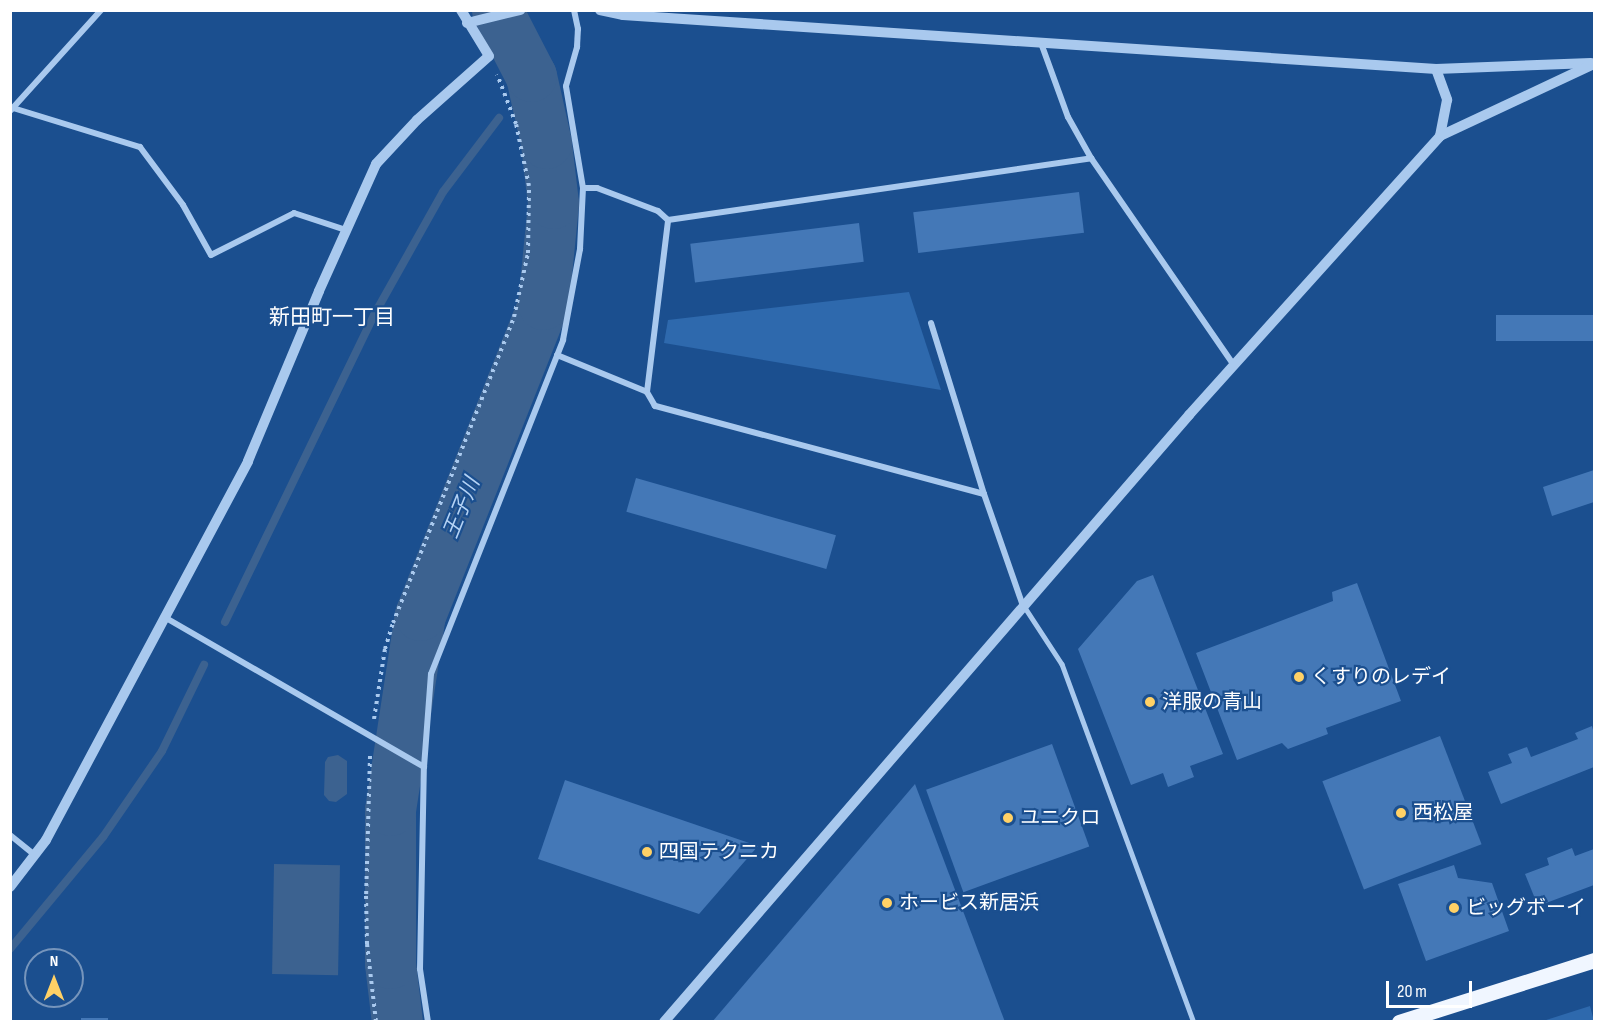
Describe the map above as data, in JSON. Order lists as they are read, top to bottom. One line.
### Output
{"districts":["新田町一丁目"],"water":["王子川"],"places":["くすりのレデイ","洋服の青山","西松屋","ユニクロ","四国テクニカ","ホービス新居浜","ビッグボーイ"],"scale_bar":"20 m","north":"top"}
